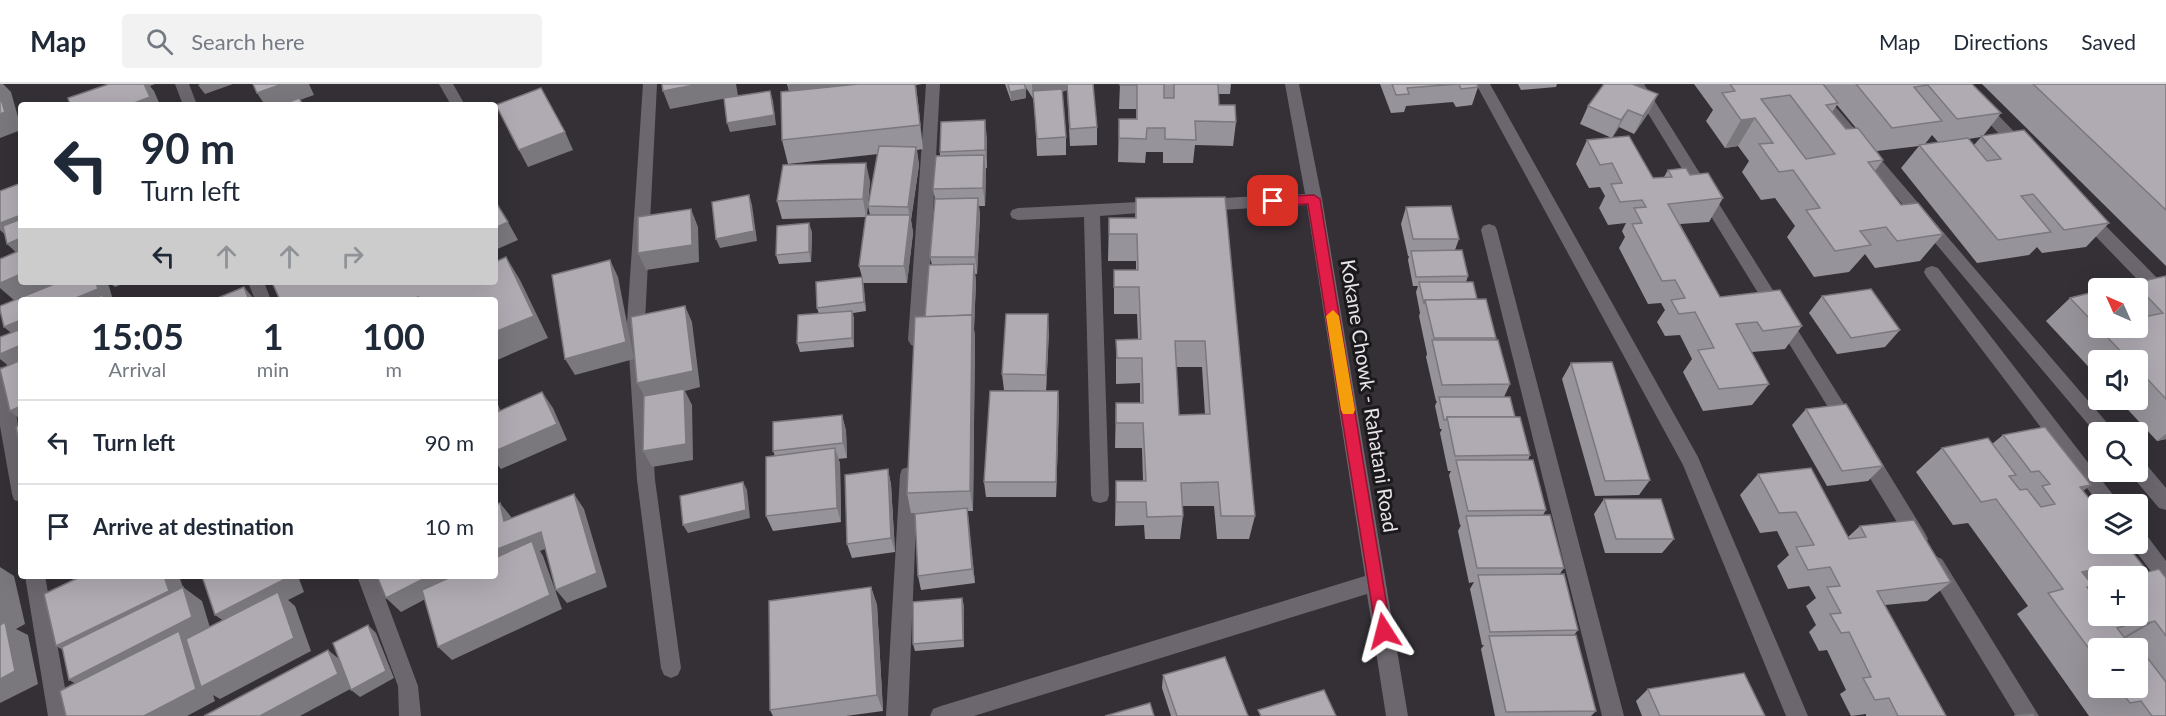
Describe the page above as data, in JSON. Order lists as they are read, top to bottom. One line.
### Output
{"streets":{"street":["Kokane Chowk - Rahatani Road"]},"north":"top left","page":{"header":"Map","search":"Search here","nav":["Map","Directions","Saved"],"turn":["90 m","Turn left"],"map_buttons":["+","−"],"eta":["15:05","Arrival","1","min","100","m"],"list":[{"name":"Turn left","value":"90 m"},{"name":"Arrive at destination","value":"10 m"}]}}
